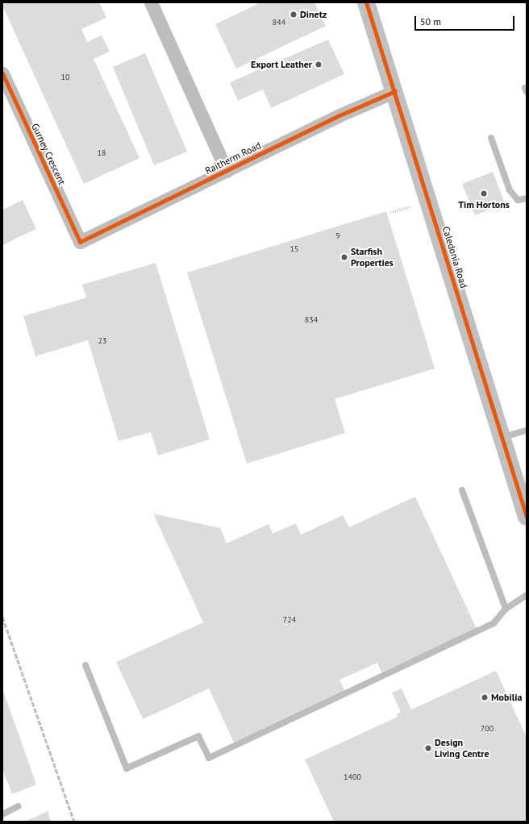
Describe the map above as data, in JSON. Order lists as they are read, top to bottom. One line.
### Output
{"streets":{"street":["Gurney Crescent","Raitherm Road","Caledonia Road"]},"crossings":[["Gurney Crescent","Raitherm Road"],["Raitherm Road","Caledonia Road"]],"places":["Dinetz","Export Leather","Tim Hortons","Starfish Properties","Mobilia","Design Living Centre"],"house_numbers":["844","10","18","9","15","834","23","724","700","1400"],"scale_bar":"50 m"}
